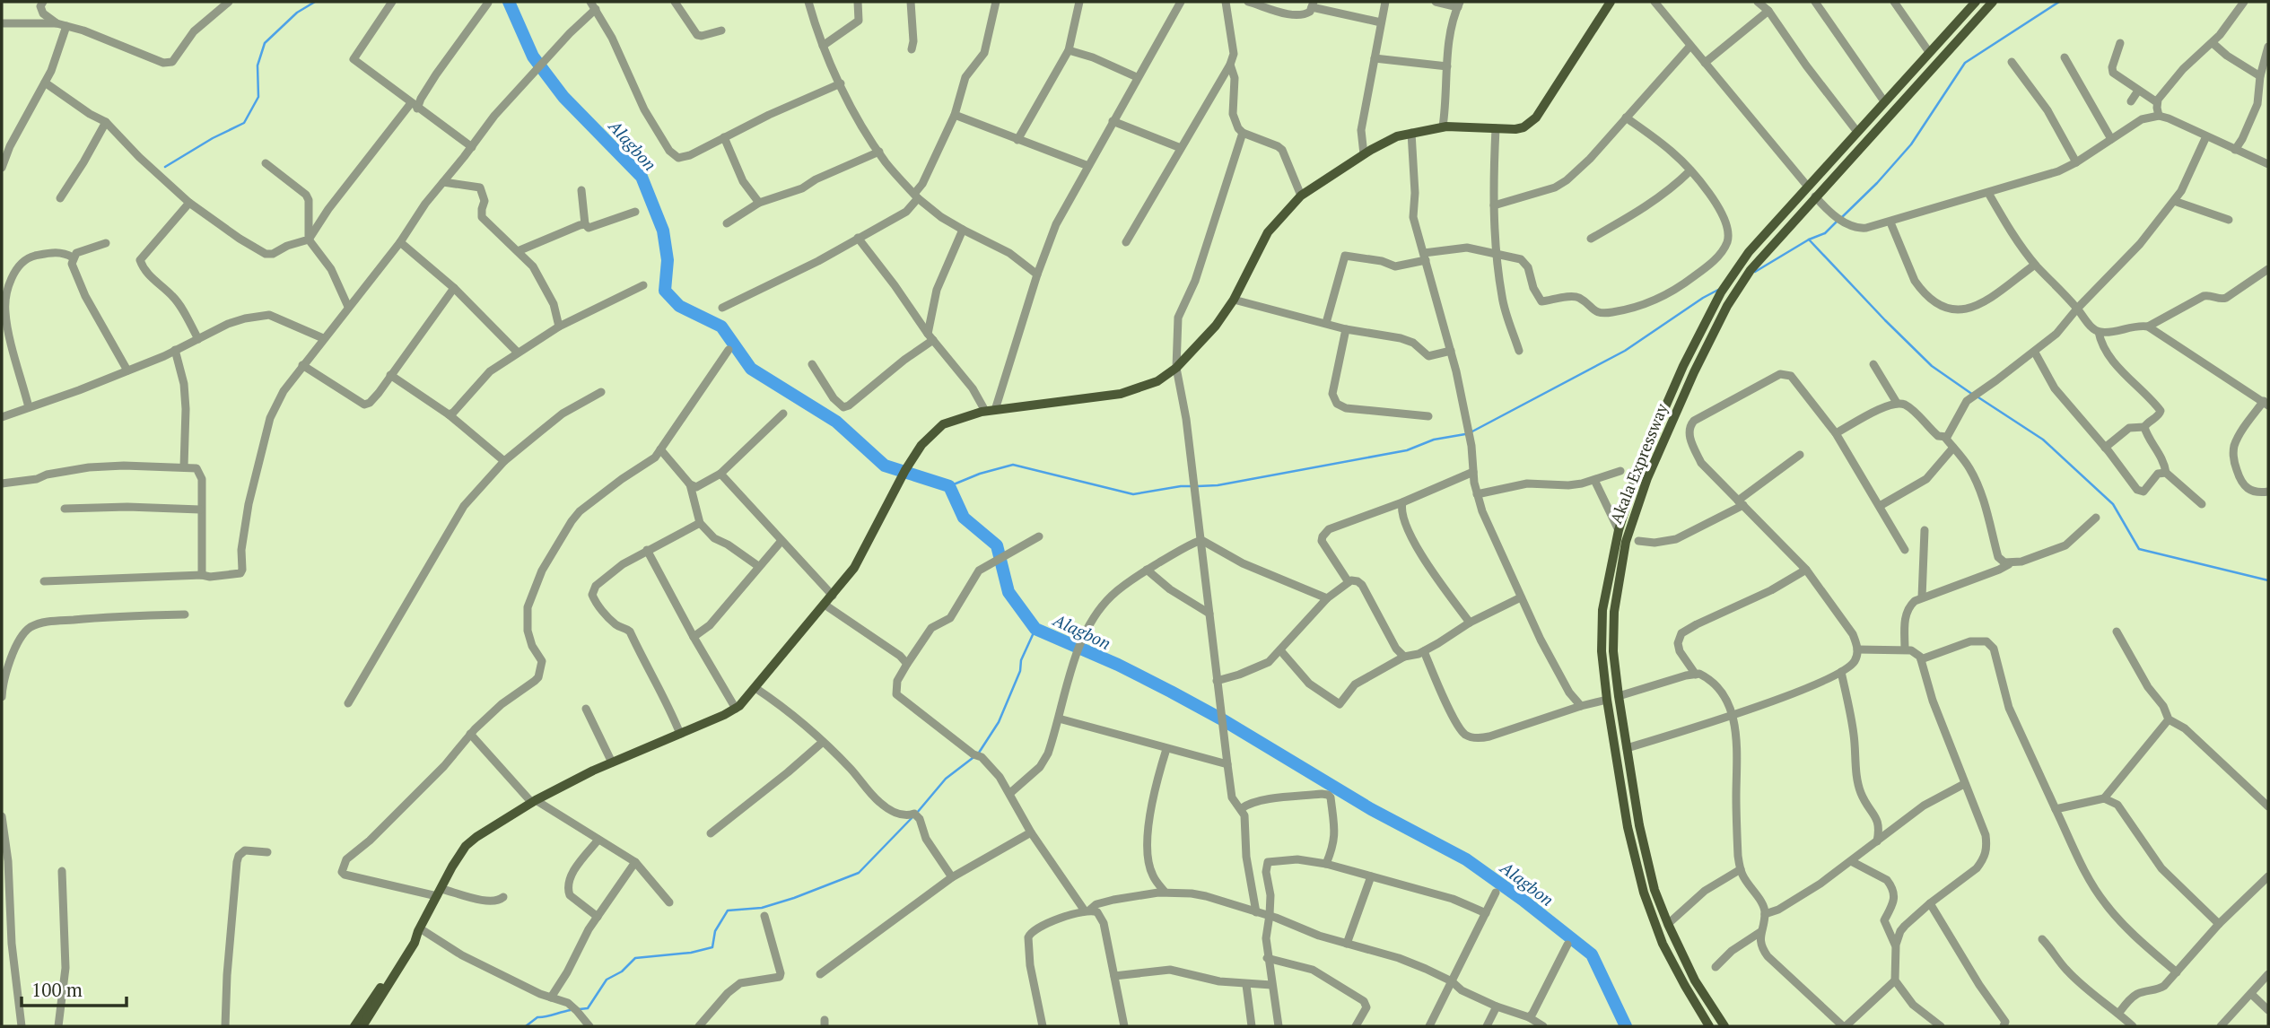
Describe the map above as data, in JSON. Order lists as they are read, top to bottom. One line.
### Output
{"streets":{"main road":["Akala Expressway"]},"water":["Alagbon"],"scale_bar":"100 m"}
